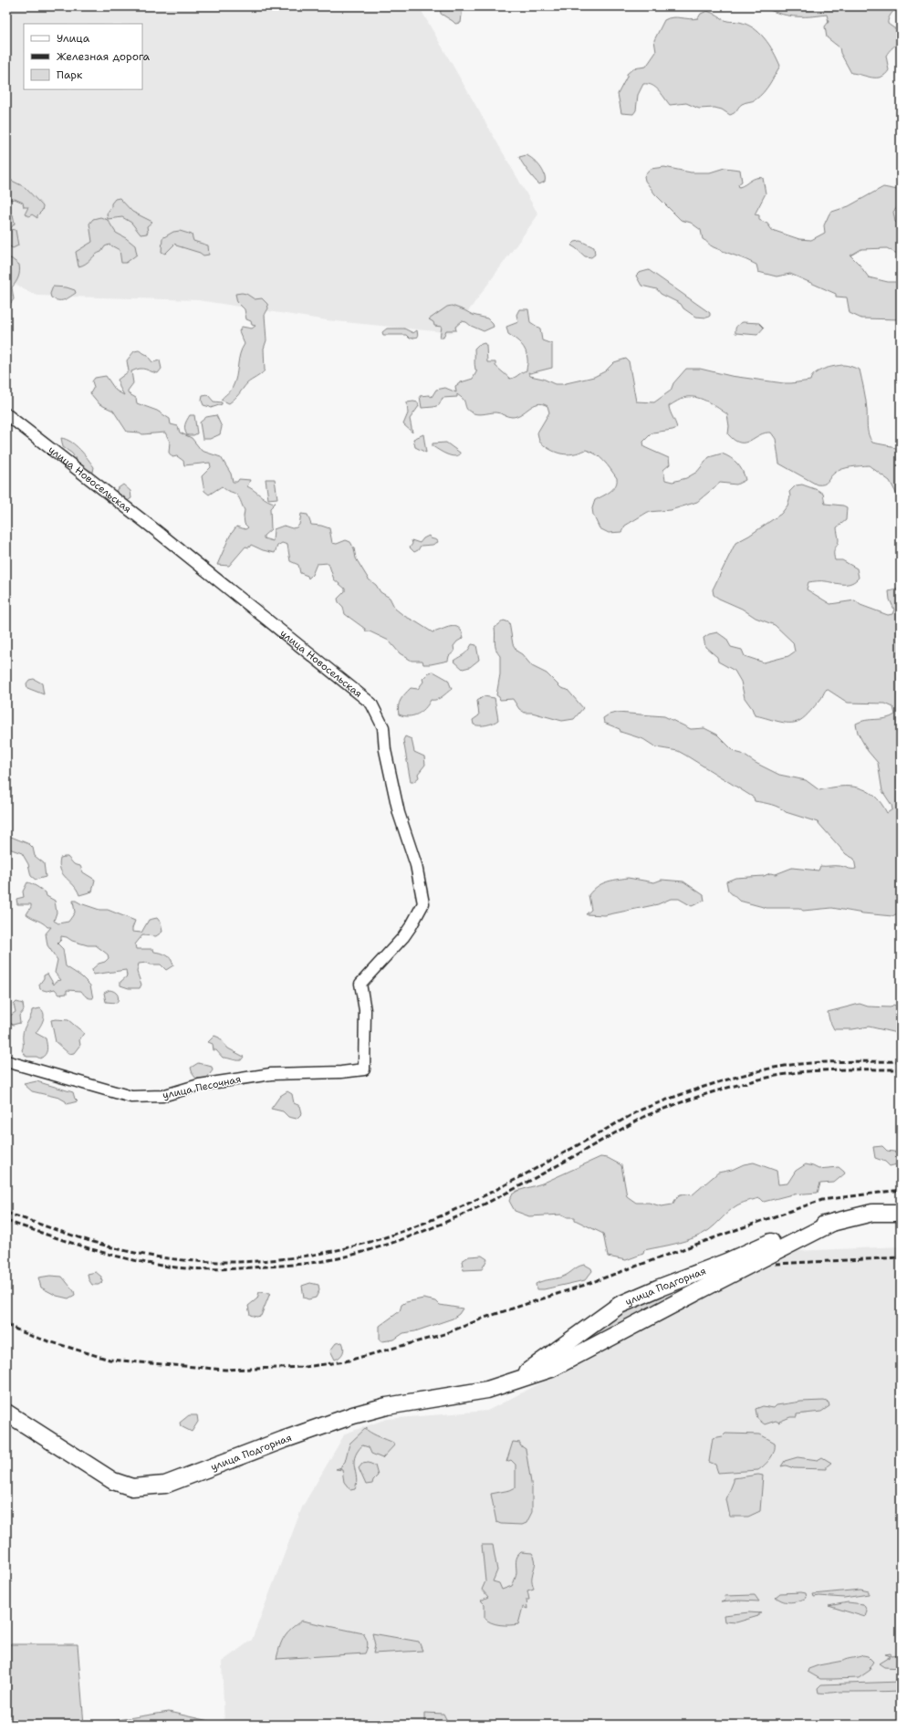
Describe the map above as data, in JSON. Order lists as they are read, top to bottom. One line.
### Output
{"streets":{"main road":["улица Подгорная"],"street":["улица Новосельская","улица Песочная"]},"crossings":[["улица Новосельская","улица Песочная"]],"legend":["Улица","Железная дорога","Парк"]}
